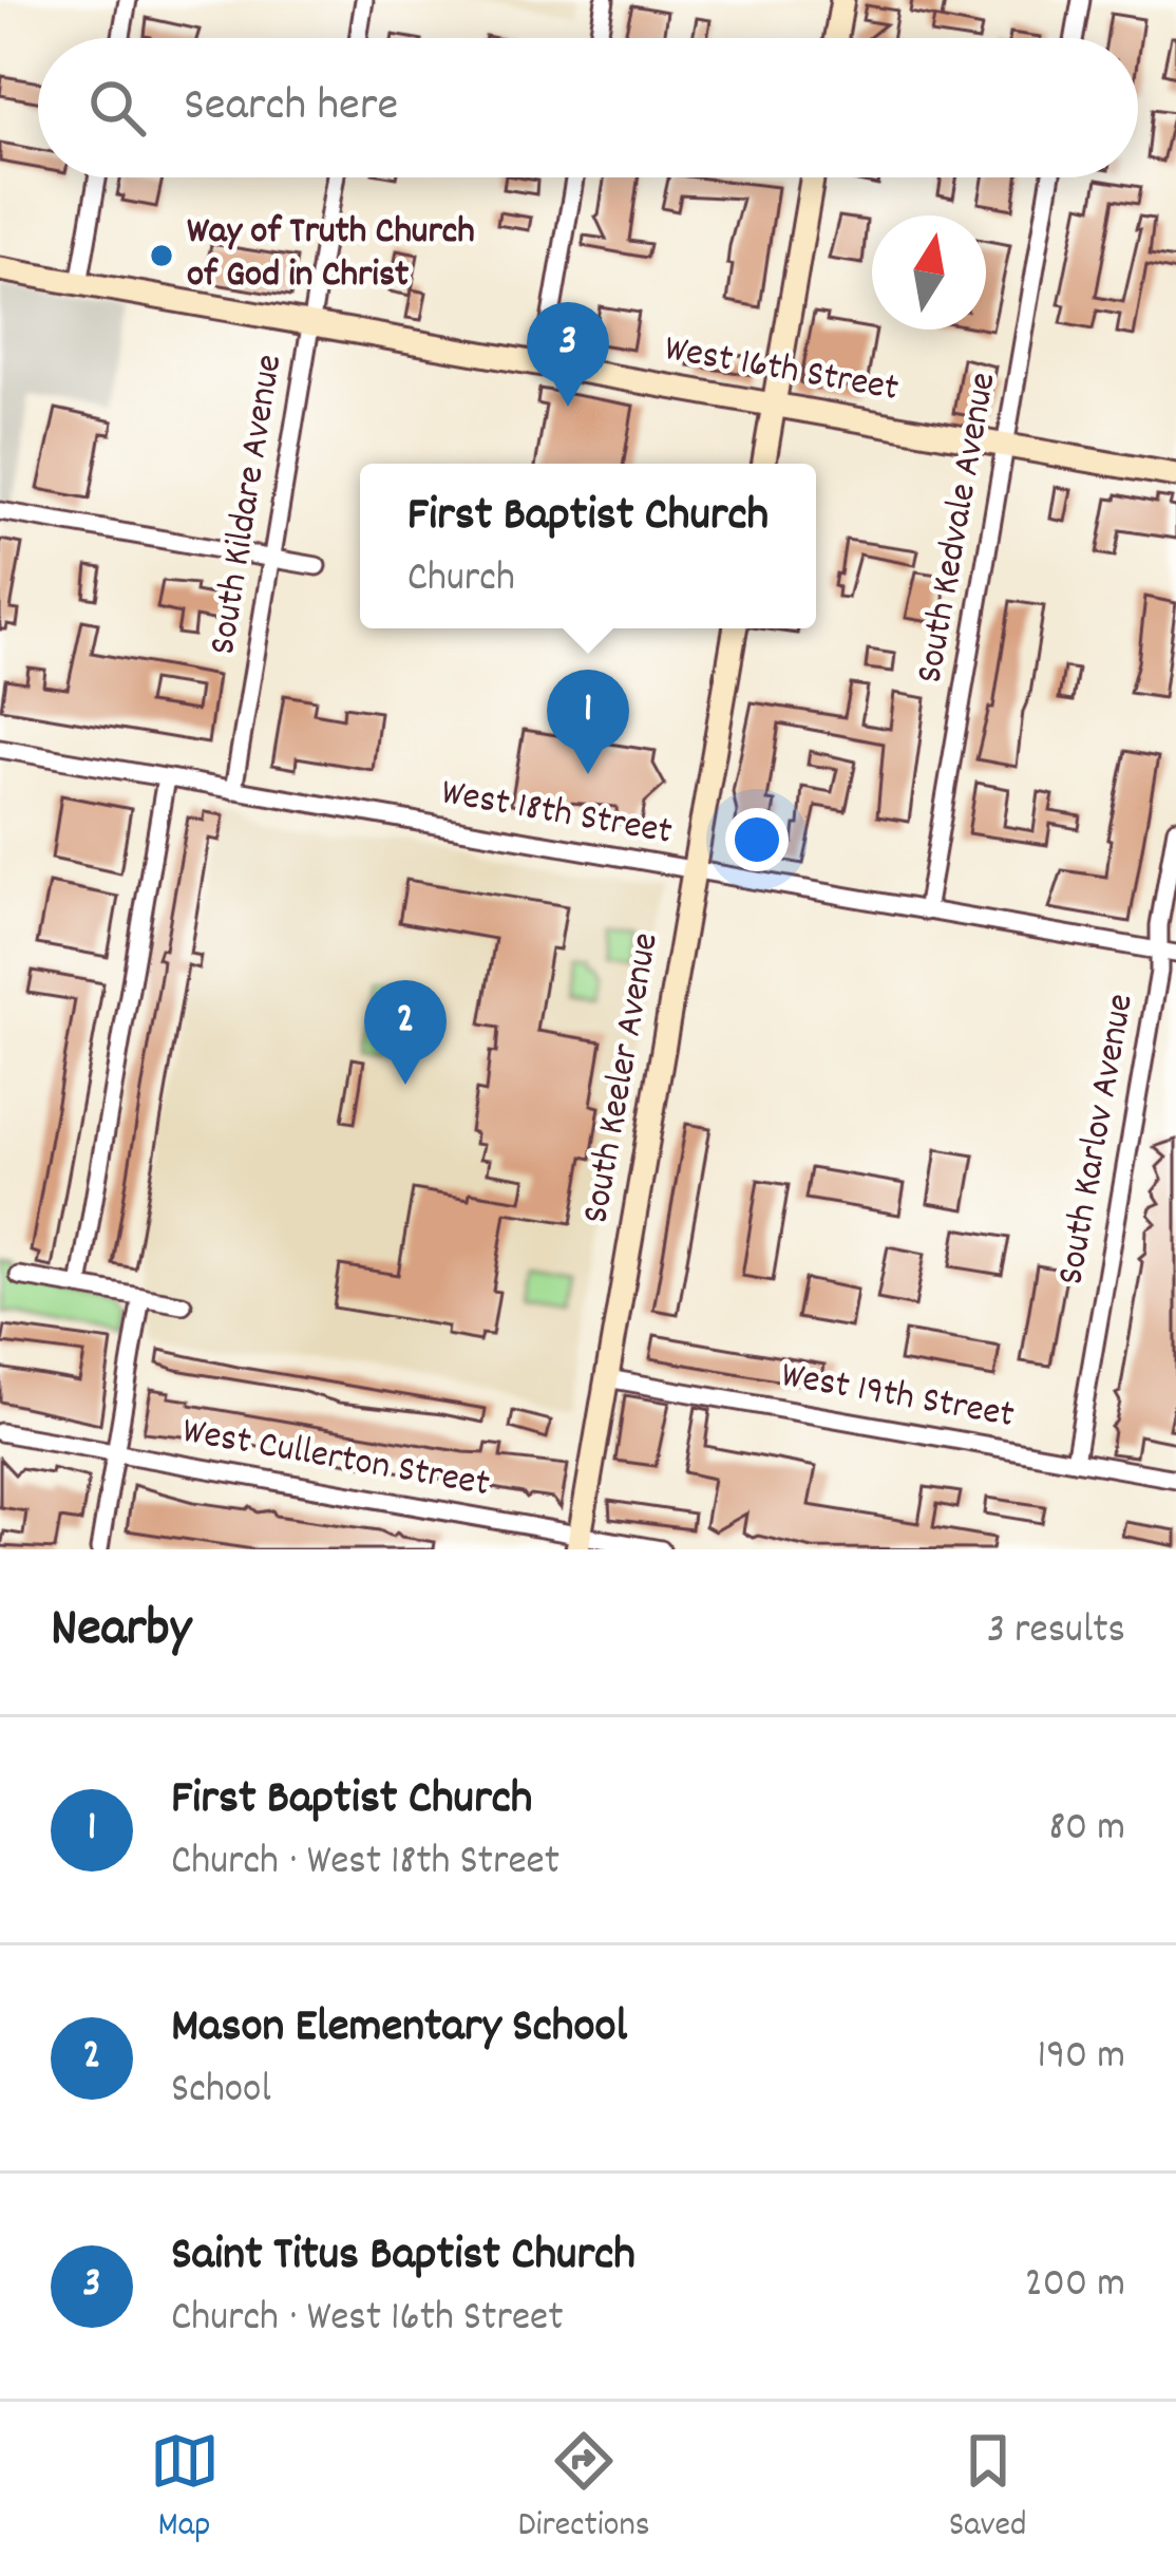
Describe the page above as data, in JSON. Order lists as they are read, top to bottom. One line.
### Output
{"streets":{"street":["West 16th Street","South Kildare Avenue","South Kedvale Avenue","West 18th Street","South Keeler Avenue","South Karlov Avenue","West 19th Street","West Cullerton Street"]},"crossings":[["West 16th Street","South Kildare Avenue"],["West 16th Street","South Kedvale Avenue"],["South Kildare Avenue","West 18th Street"],["South Kedvale Avenue","West 18th Street"],["West 18th Street","South Keeler Avenue"],["West 18th Street","South Karlov Avenue"],["South Keeler Avenue","West 19th Street"],["South Keeler Avenue","West Cullerton Street"],["South Karlov Avenue","West 19th Street"]],"places":["Way of Truth Church of God in Christ"],"north":"top","page":{"search":"Search here","pins":["3","1","2"],"popup":["First Baptist Church","Church"],"heading":["Nearby","3 results"],"list":[{"mark":"1","name":"First Baptist Church","note":"Church · West 18th Street","value":"80 m"},{"mark":"2","name":"Mason Elementary School","note":"School","value":"190 m"},{"mark":"3","name":"Saint Titus Baptist Church","note":"Church · West 16th Street","value":"200 m"}],"nav":["Map","Directions","Saved"]}}
